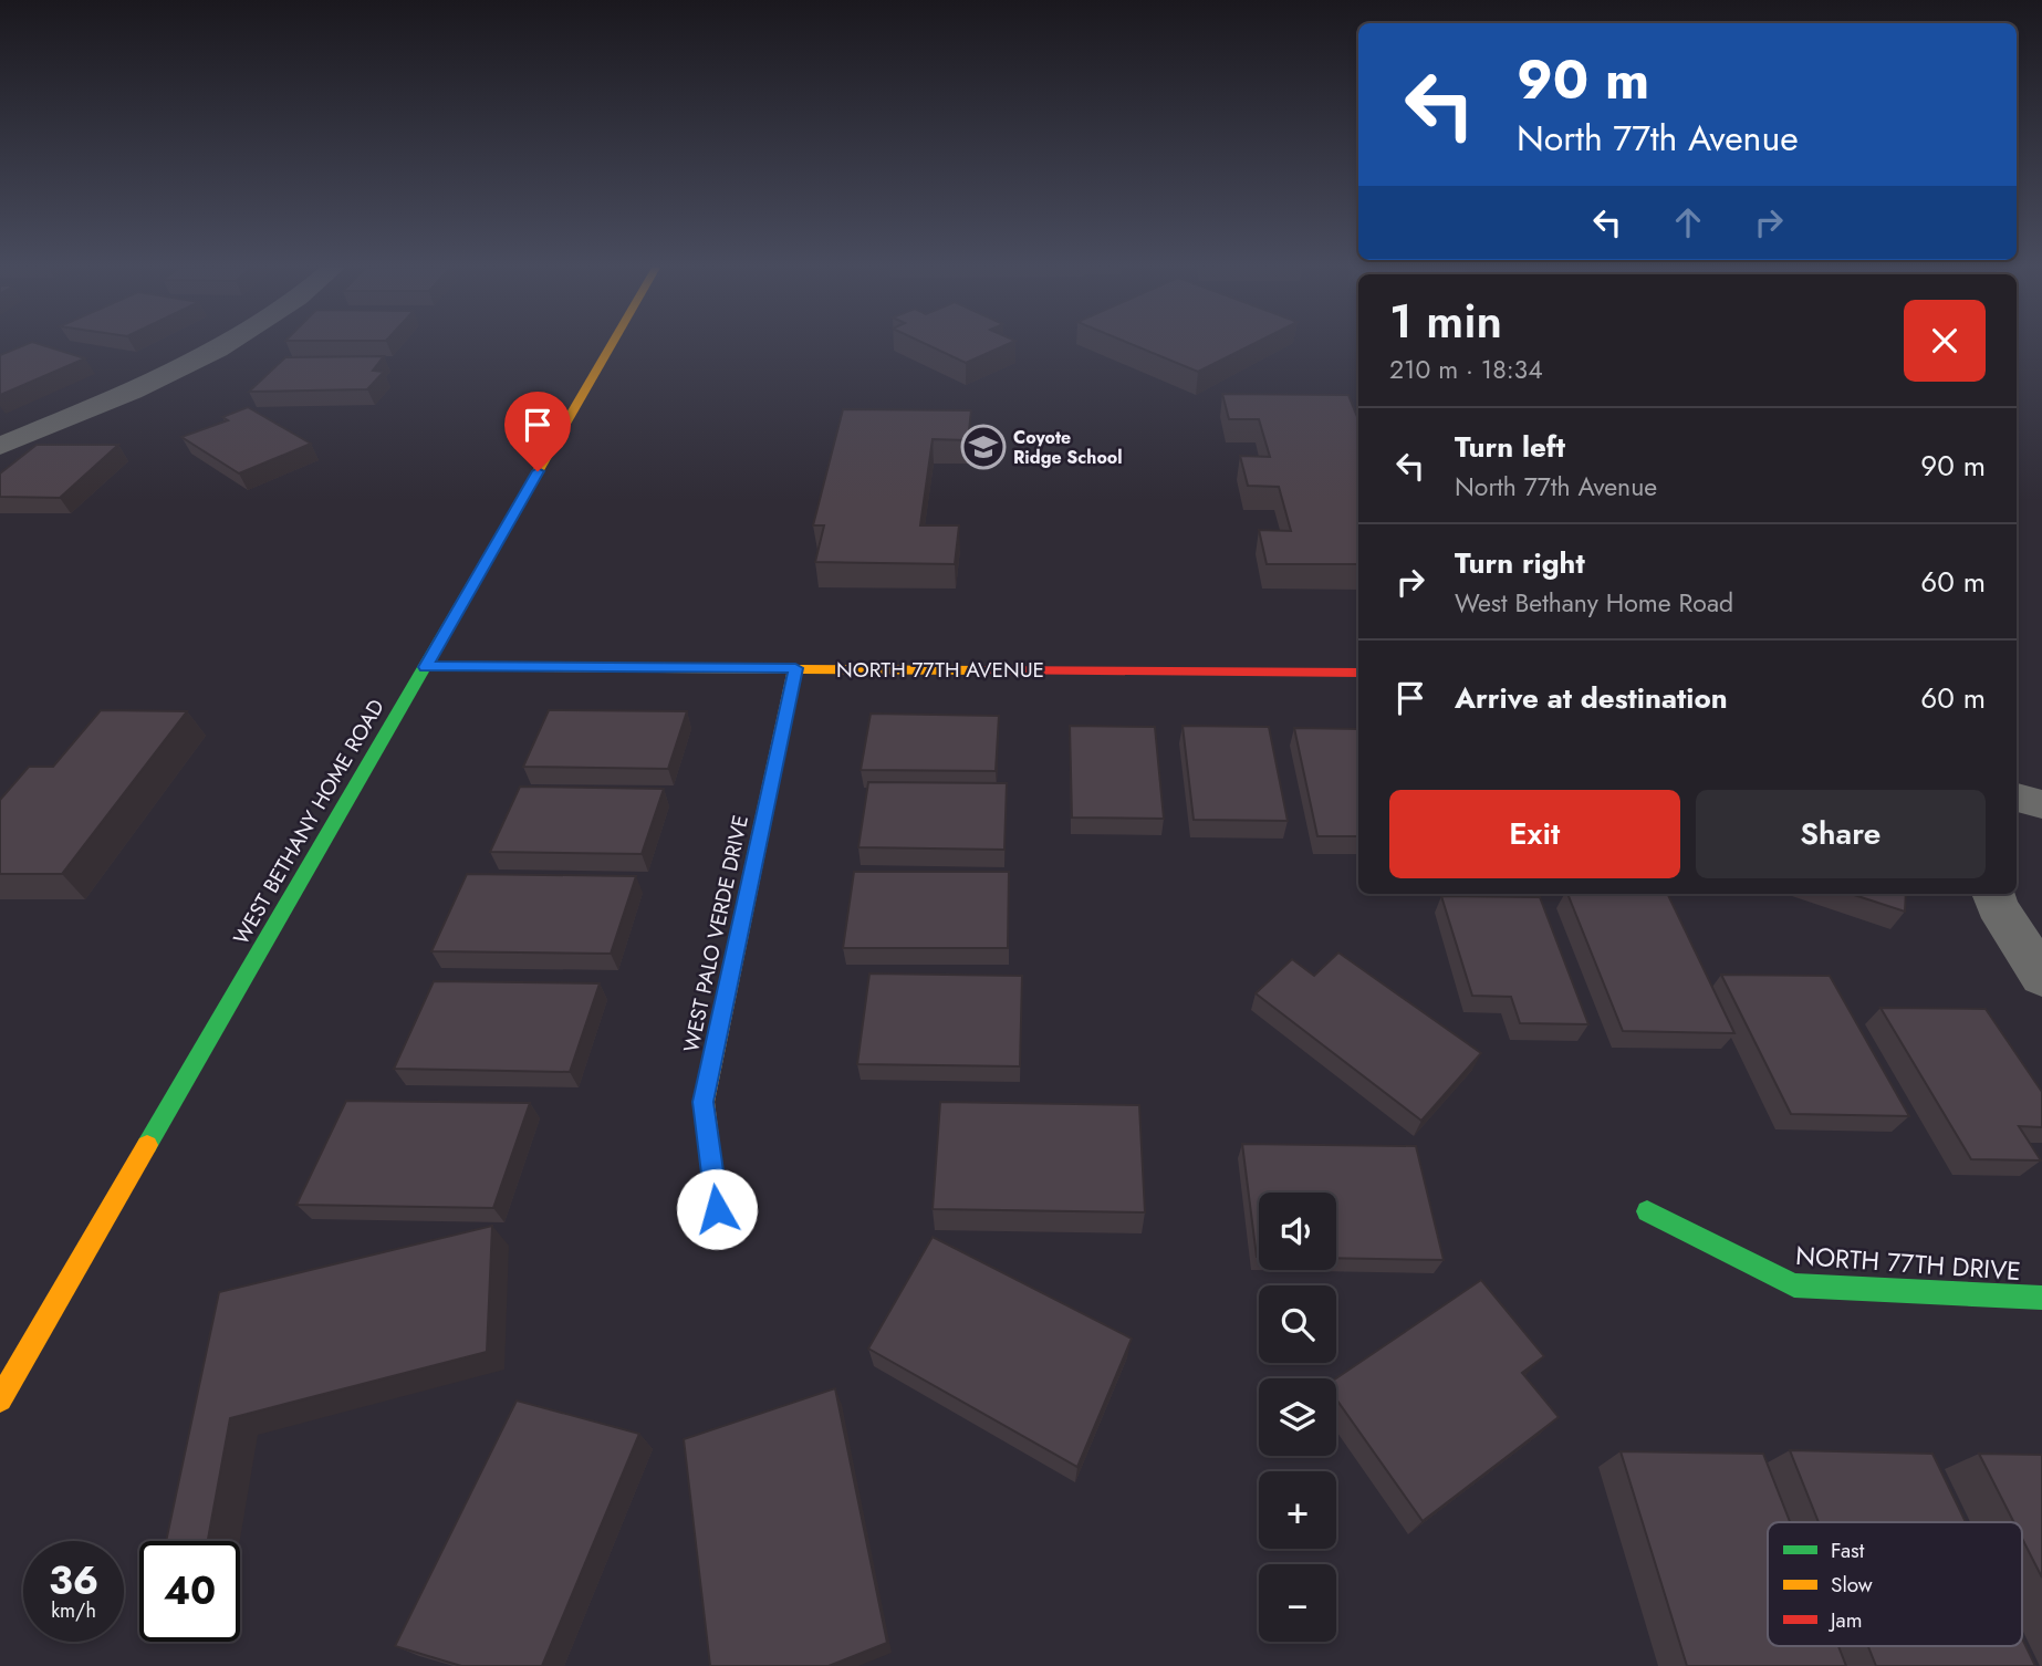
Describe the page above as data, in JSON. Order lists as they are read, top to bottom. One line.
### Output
{"streets":{"street":["NORTH 77TH AVENUE","WEST BETHANY HOME ROAD","WEST PALO VERDE DRIVE","NORTH 77TH DRIVE"]},"crossings":[["NORTH 77TH AVENUE","WEST BETHANY HOME ROAD"],["NORTH 77TH AVENUE","WEST PALO VERDE DRIVE"]],"places":{"school or university":["Coyote Ridge School"]},"legend":["Fast","Slow","Jam"],"page":{"turn":["90 m","North 77th Avenue"],"heading":["1 min","210 m · 18:34"],"list":[{"name":"Turn left","note":"North 77th Avenue","value":"90 m"},{"name":"Turn right","note":"West Bethany Home Road","value":"60 m"},{"name":"Arrive at destination","value":"60 m"}],"buttons":["Exit","Share"],"map_buttons":["+","−"],"speed":"36 km/h","limit":"40"}}
